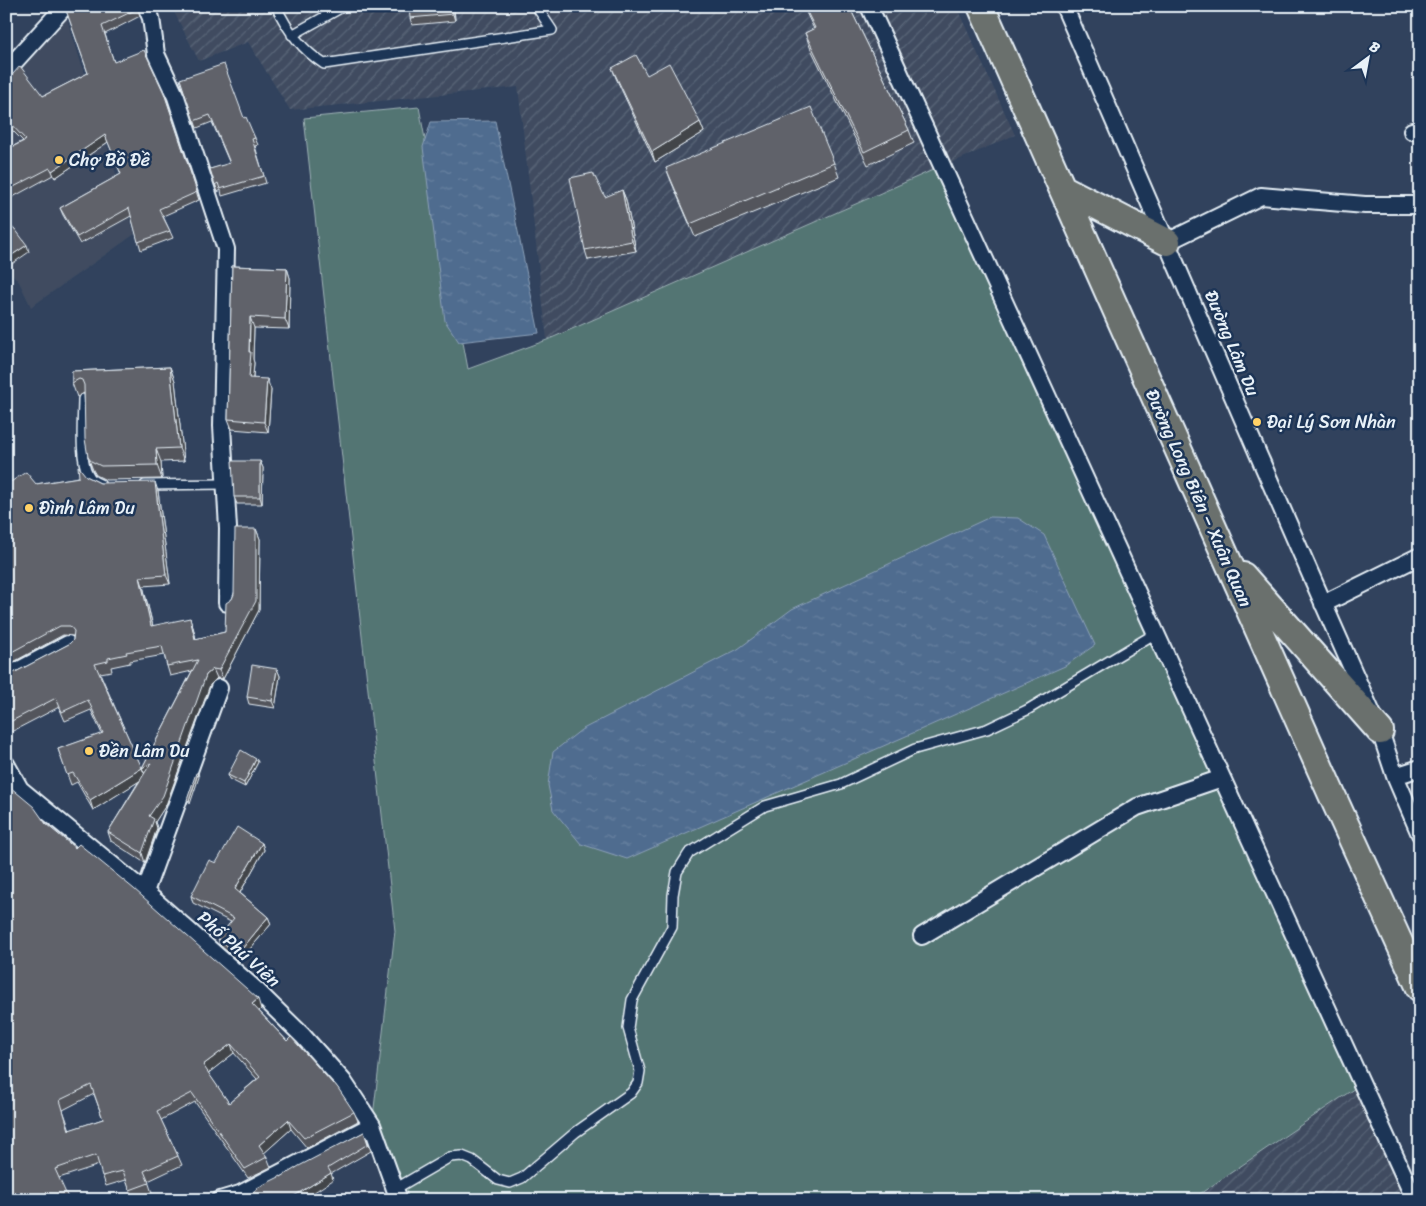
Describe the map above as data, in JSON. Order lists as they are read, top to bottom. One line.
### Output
{"streets":{"main road":["Đường Long Biên – Xuân Quan"],"street":["Đường Lâm Du","Phố Phú Viên"]},"places":["Chợ Bồ Đề","Đại Lý Sơn Nhàn","Đình Lâm Du","Đền Lâm Du"],"north":"top right"}
